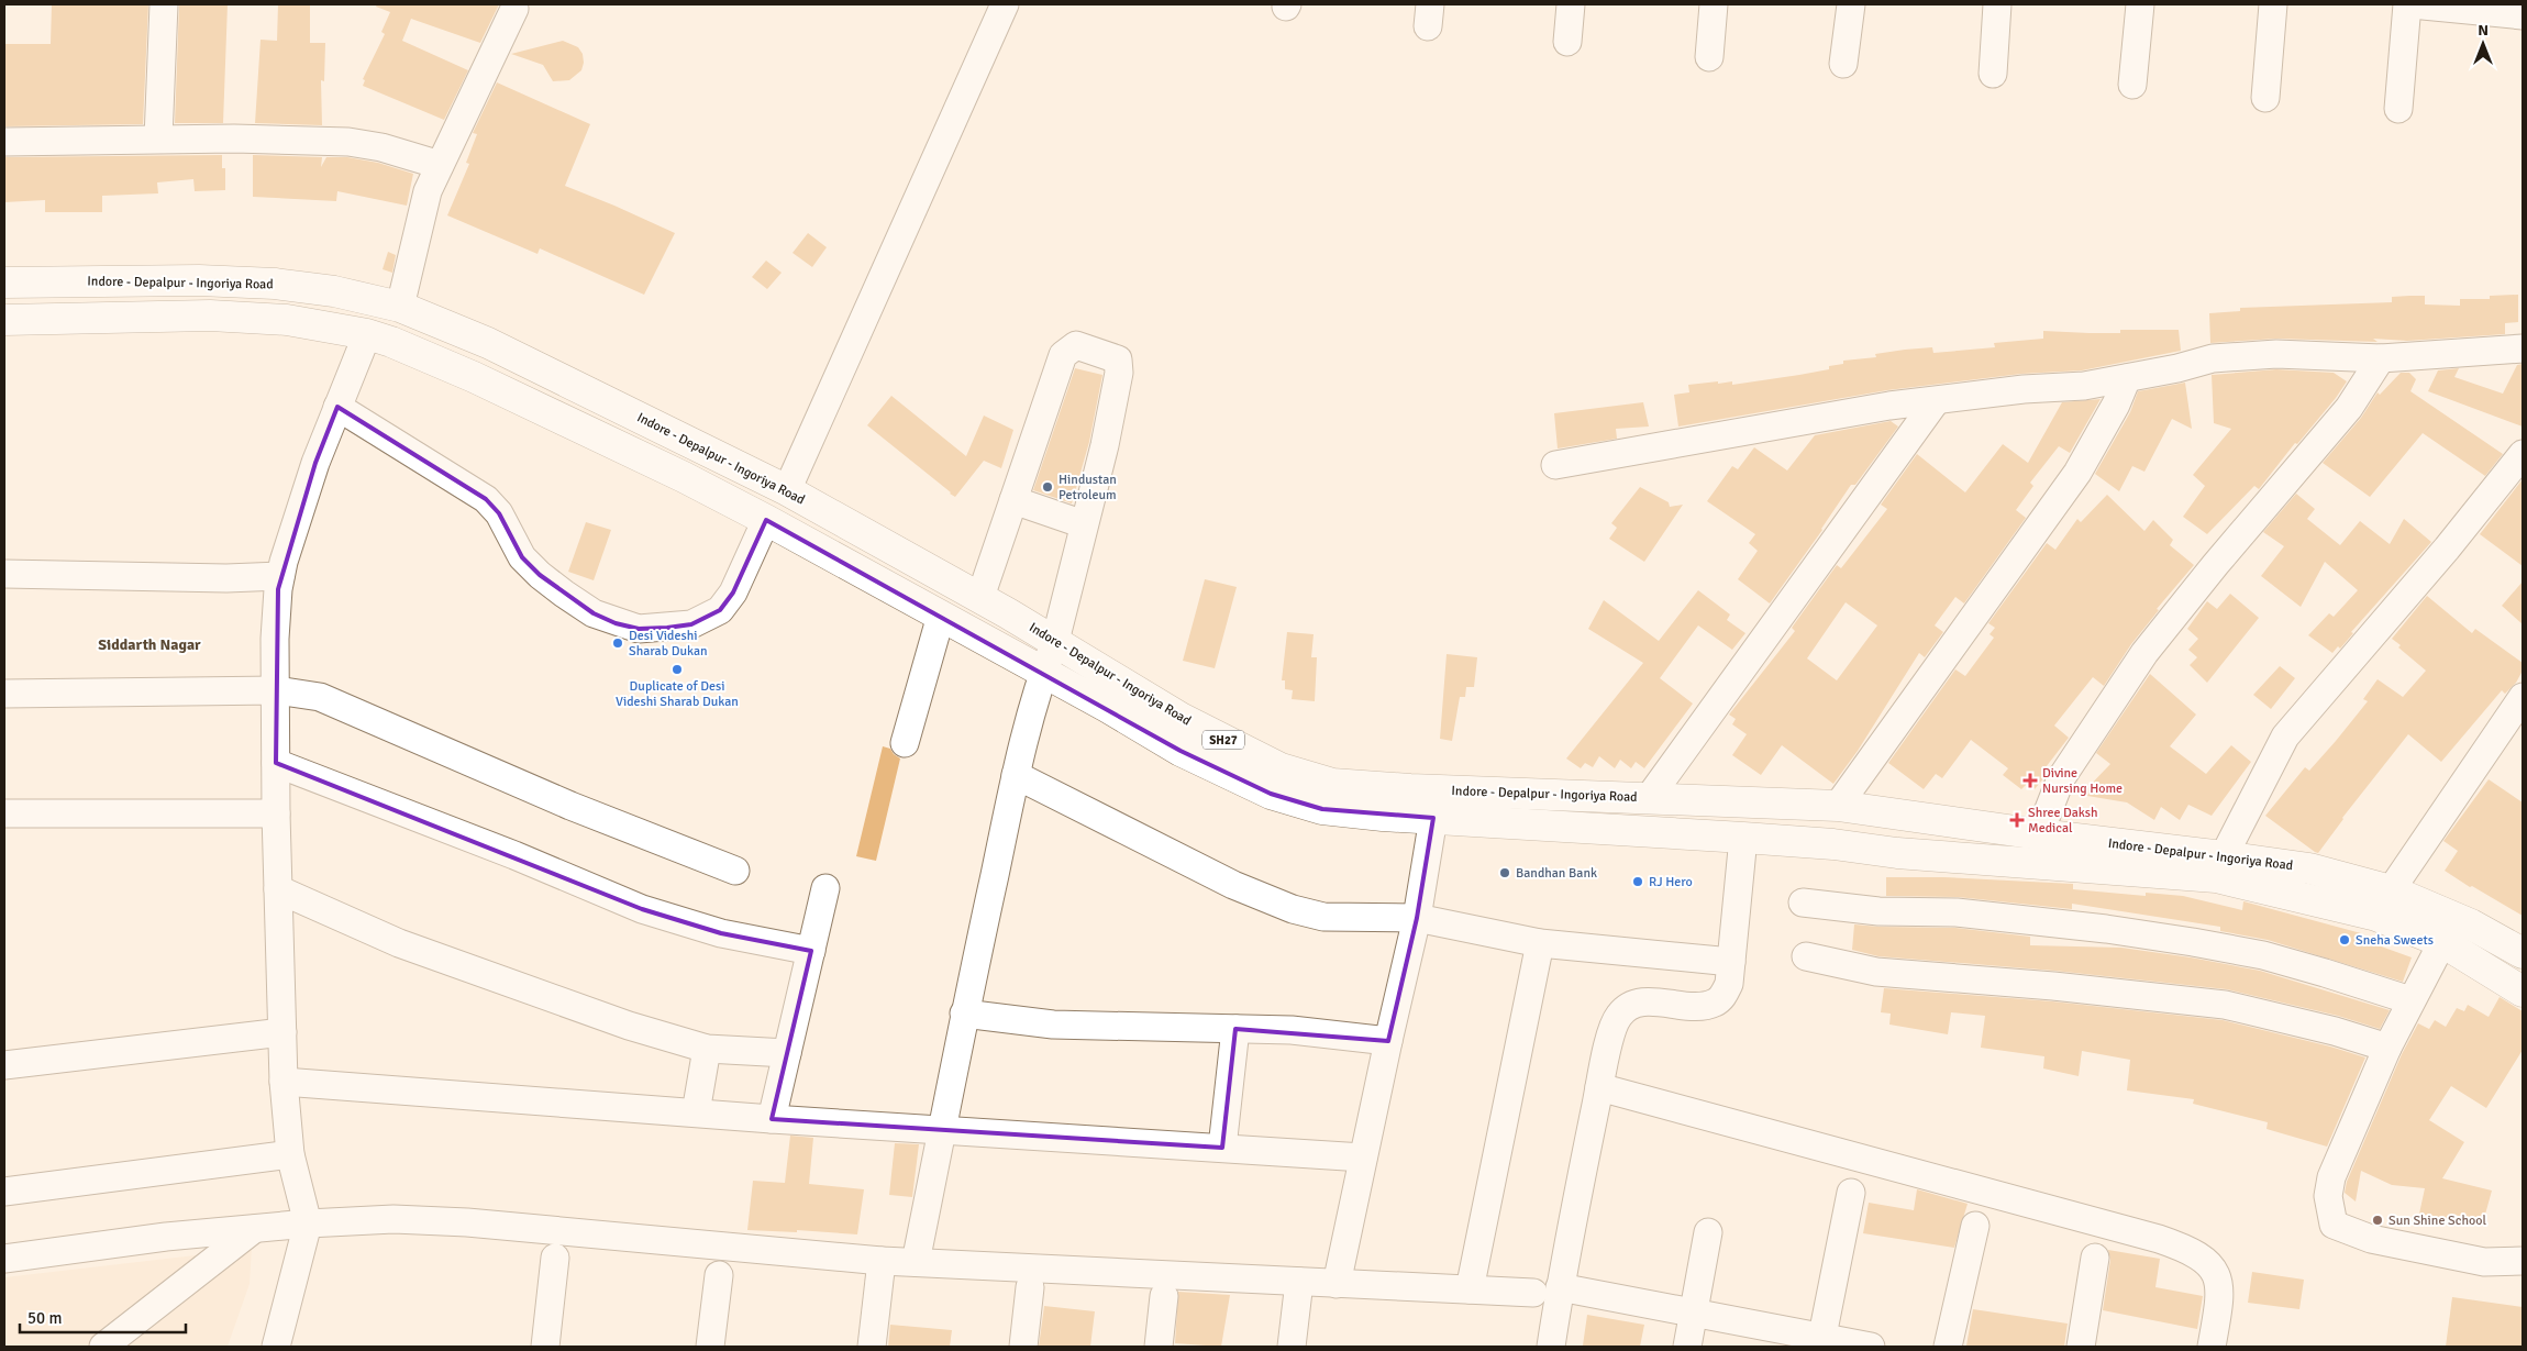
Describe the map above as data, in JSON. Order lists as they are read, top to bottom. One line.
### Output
{"streets":{"main road":["Indore - Depalpur - Ingoriya Road","SH27"]},"districts":["Siddarth Nagar"],"places":{"other":["Hindustan Petroleum","Desi Videshi Sharab Dukan","Duplicate of Desi Videshi Sharab Dukan","Bandhan Bank","RJ Hero","Sneha Sweets","Sun Shine School"],"health":["Divine Nursing Home","Shree Daksh Medical"]},"scale_bar":"50 m","north":"top"}
